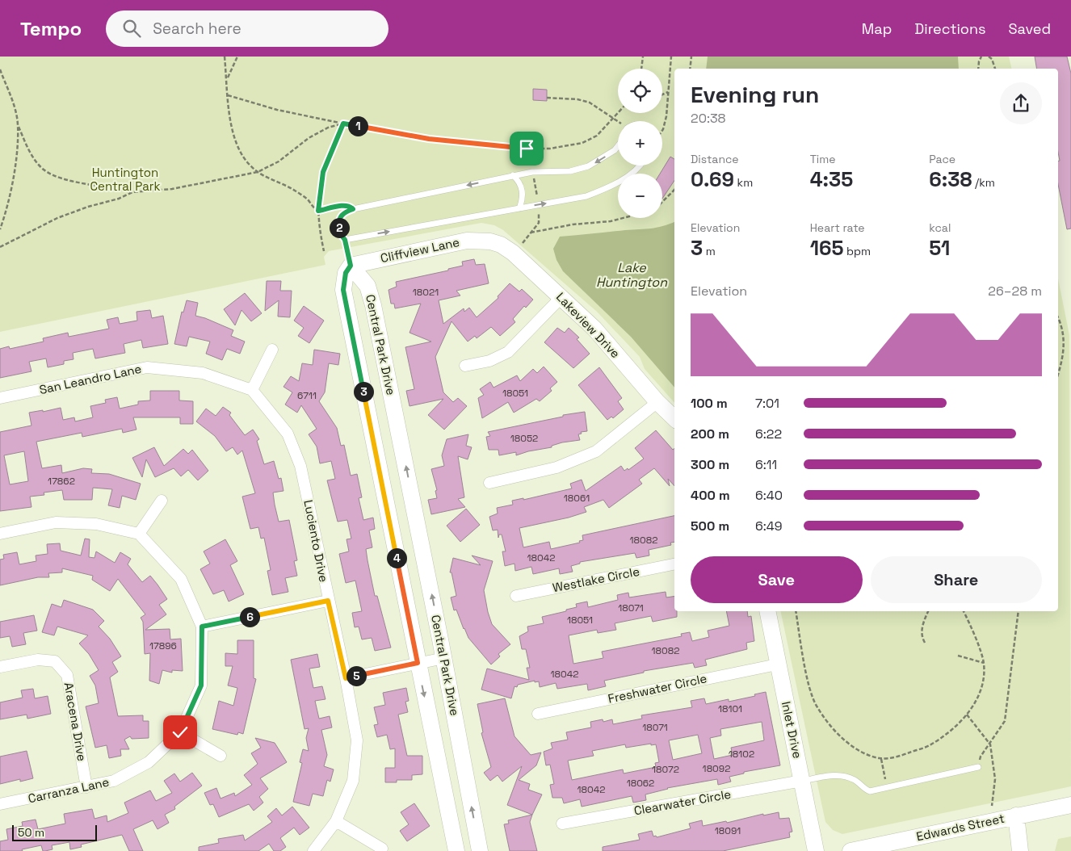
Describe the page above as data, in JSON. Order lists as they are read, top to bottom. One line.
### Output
{"streets":{"street":["Cliffview Lane","Lakeview Drive","Central Park Drive","San Leandro Lane","Luciento Drive","Westlake Circle","Freshwater Circle","Aracena Drive","Inlet Drive","Carranza Lane","Clearwater Circle","Edwards Street"]},"crossings":[["Cliffview Lane","Lakeview Drive"],["Cliffview Lane","Central Park Drive"],["San Leandro Lane","Luciento Drive"],["Freshwater Circle","Inlet Drive"],["Aracena Drive","Carranza Lane"],["Inlet Drive","Clearwater Circle"]],"water":["Lake Huntington"],"parks":["Huntington Central Park"],"house_numbers":["18021","18051","6711","18052","17862","18061","18082","18042","18071","18051","17896","18082","18042","18101","18071","18102","18092","18072","18062","18042","18091"],"scale_bar":"50 m","page":{"header":"Tempo","search":"Search here","nav":["Map","Directions","Saved"],"map_buttons":["+","−"],"heading":["Evening run","20:38"],"pins":["1","2","3","4","6","5"],"stats":[["Distance","0.69 km"],["Time","4:35"],["Pace","6:38 /km"],["Elevation","3 m"],["Heart rate","165 bpm"],["kcal","51"]],"chart":["Elevation","26–28 m"],"list":[{"name":"100 m","note":"7:01"},{"name":"200 m","note":"6:22"},{"name":"300 m","note":"6:11"},{"name":"400 m","note":"6:40"},{"name":"500 m","note":"6:49"}],"buttons":["Save","Share"],"scale":"50 m"}}
